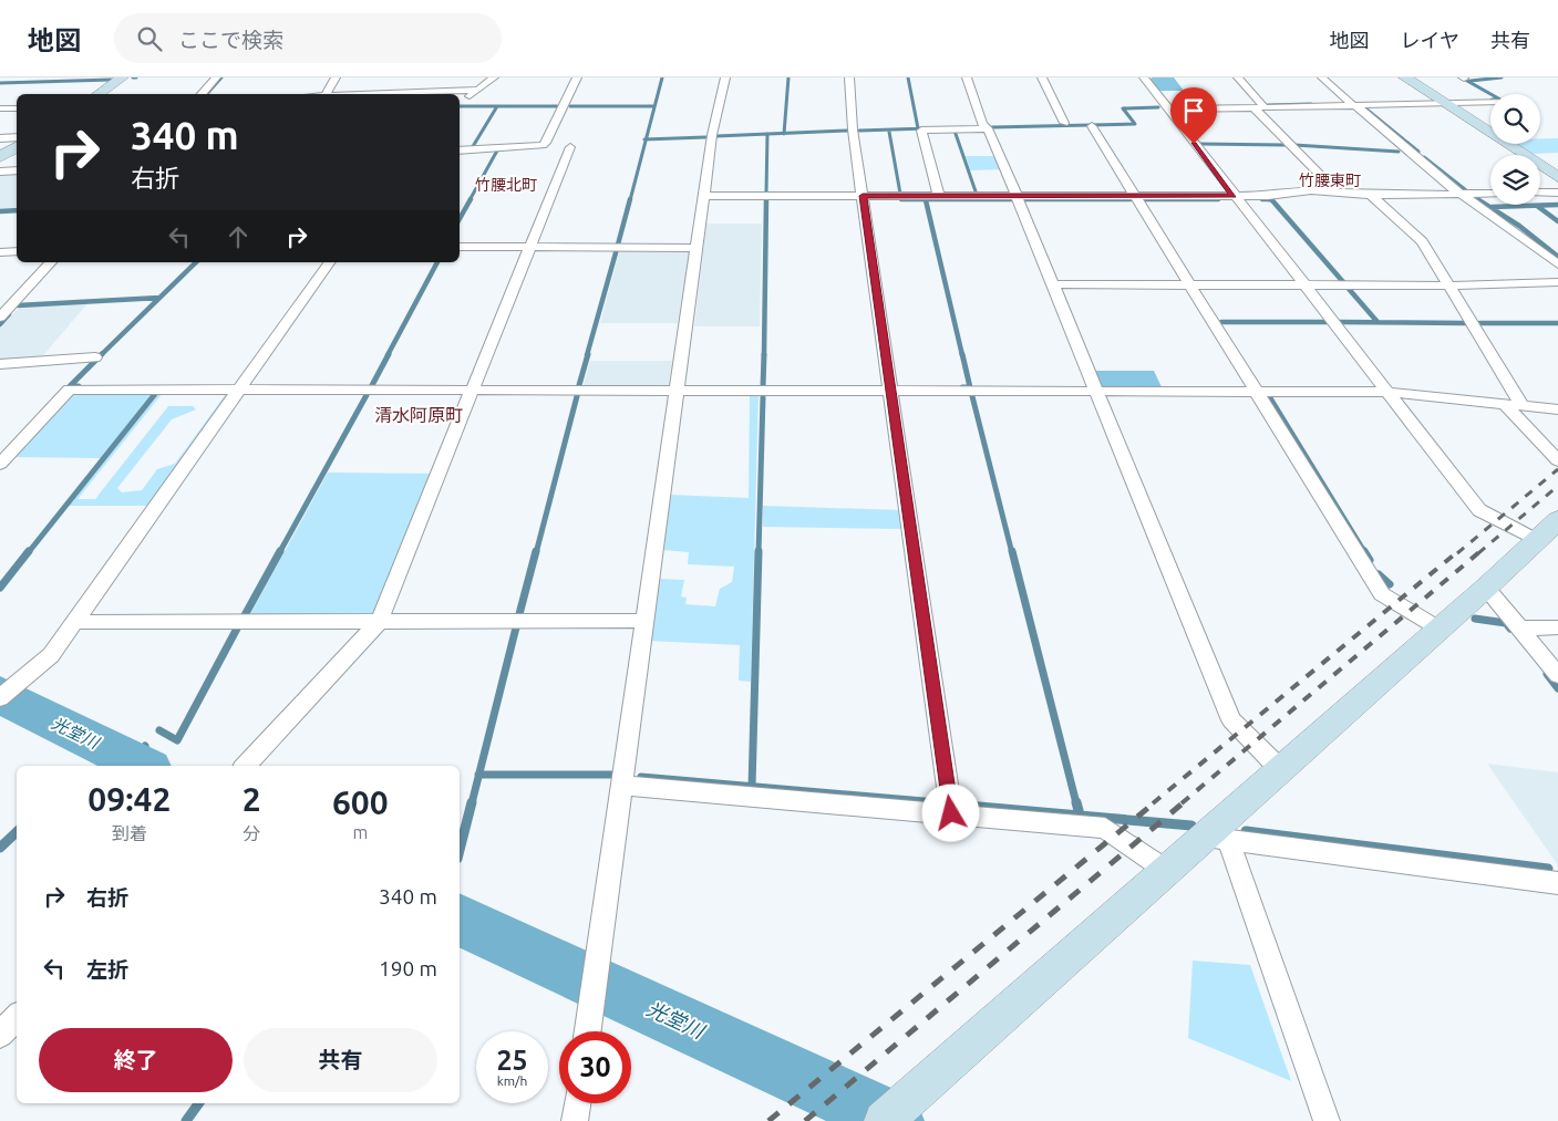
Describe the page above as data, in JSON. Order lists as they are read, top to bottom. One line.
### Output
{"districts":["竹腰東町","竹腰北町","清水阿原町"],"water":["光堂川"],"page":{"header":"地図","search":"ここで検索","nav":["地図","レイヤ","共有"],"turn":["340 m","右折"],"eta":["09:42","到着","2","分","600","m"],"list":[{"name":"右折","value":"340 m"},{"name":"左折","value":"190 m"}],"buttons":["終了","共有"],"speed":"25 km/h","limit":"30"}}
